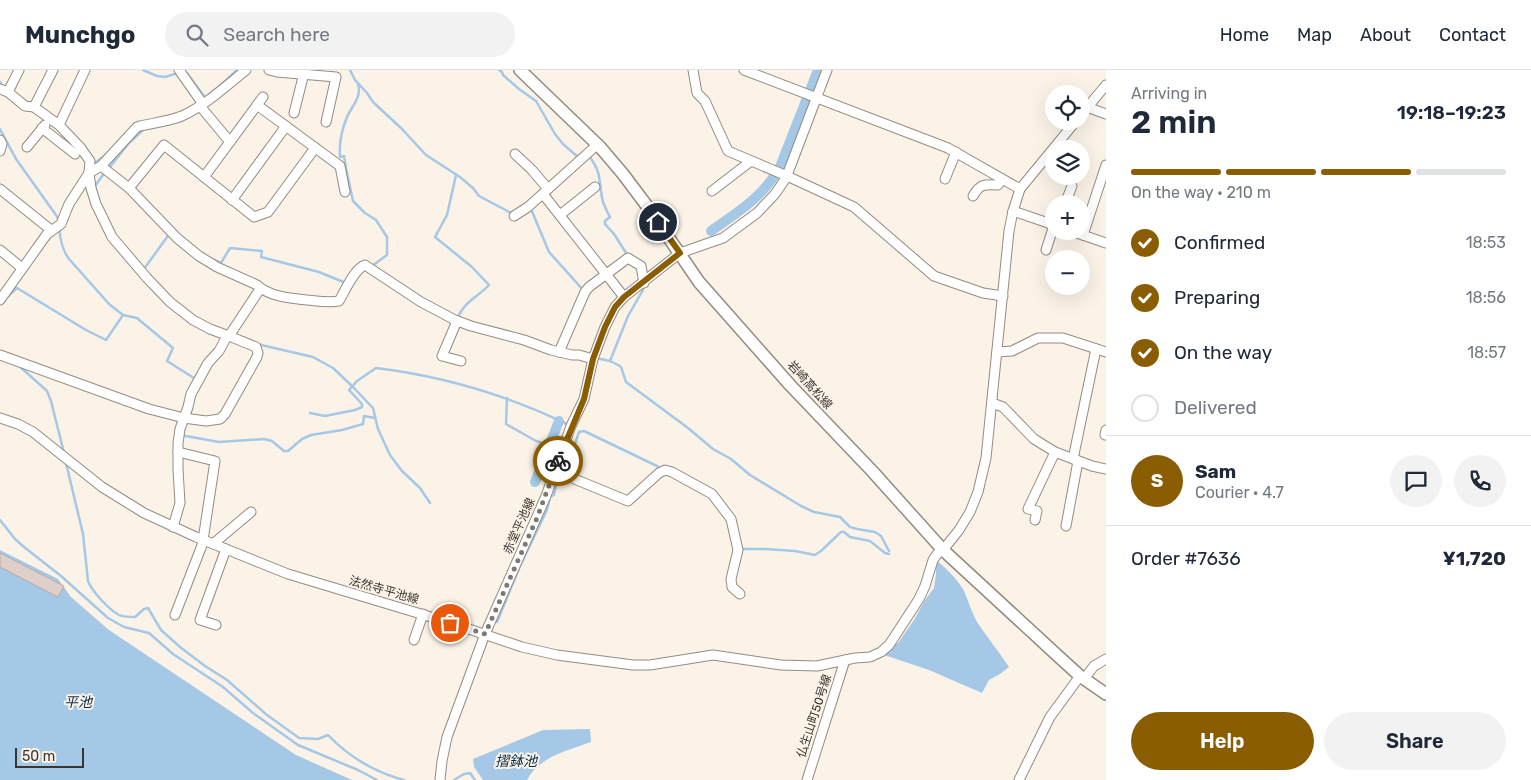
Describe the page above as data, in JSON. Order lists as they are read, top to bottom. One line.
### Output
{"streets":{"main road":["岩崎高松線"],"street":["赤堂平池線","法然寺平池線","仏生山町50号線"]},"crossings":[["岩崎高松線","赤堂平池線"],["岩崎高松線","法然寺平池線"],["赤堂平池線","法然寺平池線"],["法然寺平池線","仏生山町50号線"]],"water":["平池","摺鉢池"],"scale_bar":"50 m","page":{"header":"Munchgo","search":"Search here","nav":["Home","Map","About","Contact"],"heading":["2 min","Arriving in","19:18–19:23"],"panel":["Sam","Courier · 4.7","Order #7636","¥1,720"],"map_buttons":["+","−"],"bar":"On the way · 210 m","list":[["Confirmed","18:53"],["Preparing","18:56"],["On the way","18:57"],"Delivered"],"round":"S","buttons":["Help","Share"],"scale":"50 m"}}
